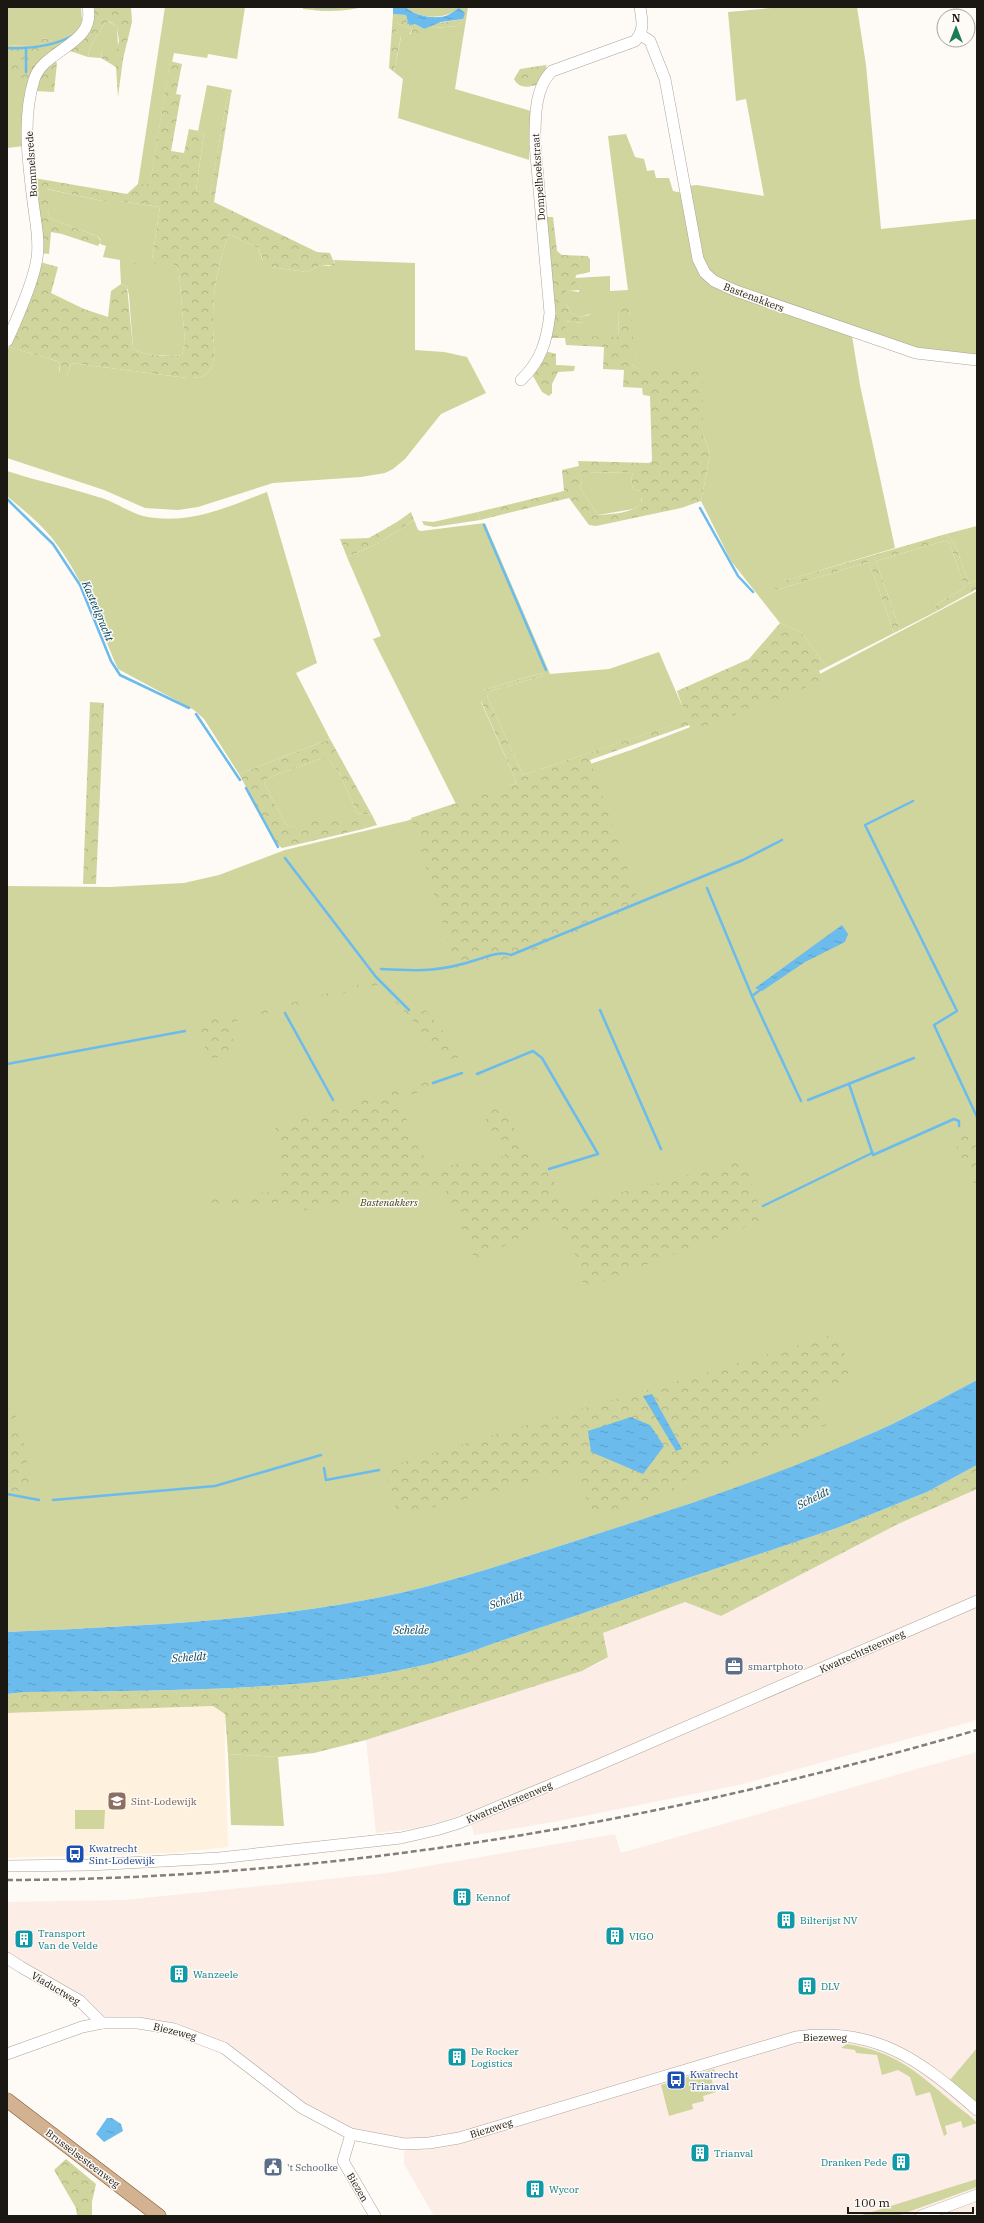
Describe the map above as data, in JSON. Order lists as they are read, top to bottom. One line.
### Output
{"streets":{"main road":["Brusselsesteenweg"],"street":["Bommelsrede","Dompelhoekstraat","Bastenakkers","Kwatrechtsteenweg","Viaductweg","Biezeweg","Biezen"]},"crossings":[["Dompelhoekstraat","Bastenakkers"],["Viaductweg","Biezeweg"],["Biezeweg","Biezen"]],"water":["Kasteelgracht","Scheldt","Schelde"],"parks":["Bastenakkers"],"places":{"office":["smartphoto"],"school or university":["Sint-Lodewijk"],"bus stop":["Kwatrecht Sint-Lodewijk","Kwatrecht Trianval"],"building":["Kennof","Bilterijst NV","VIGO","Transport Van de Velde","Wanzeele","DLV","De Rocker Logistics","Trianval","Dranken Pede","Wycor"],"public building":["'t Schoolke"]},"scale_bar":"100 m","north":"top"}
